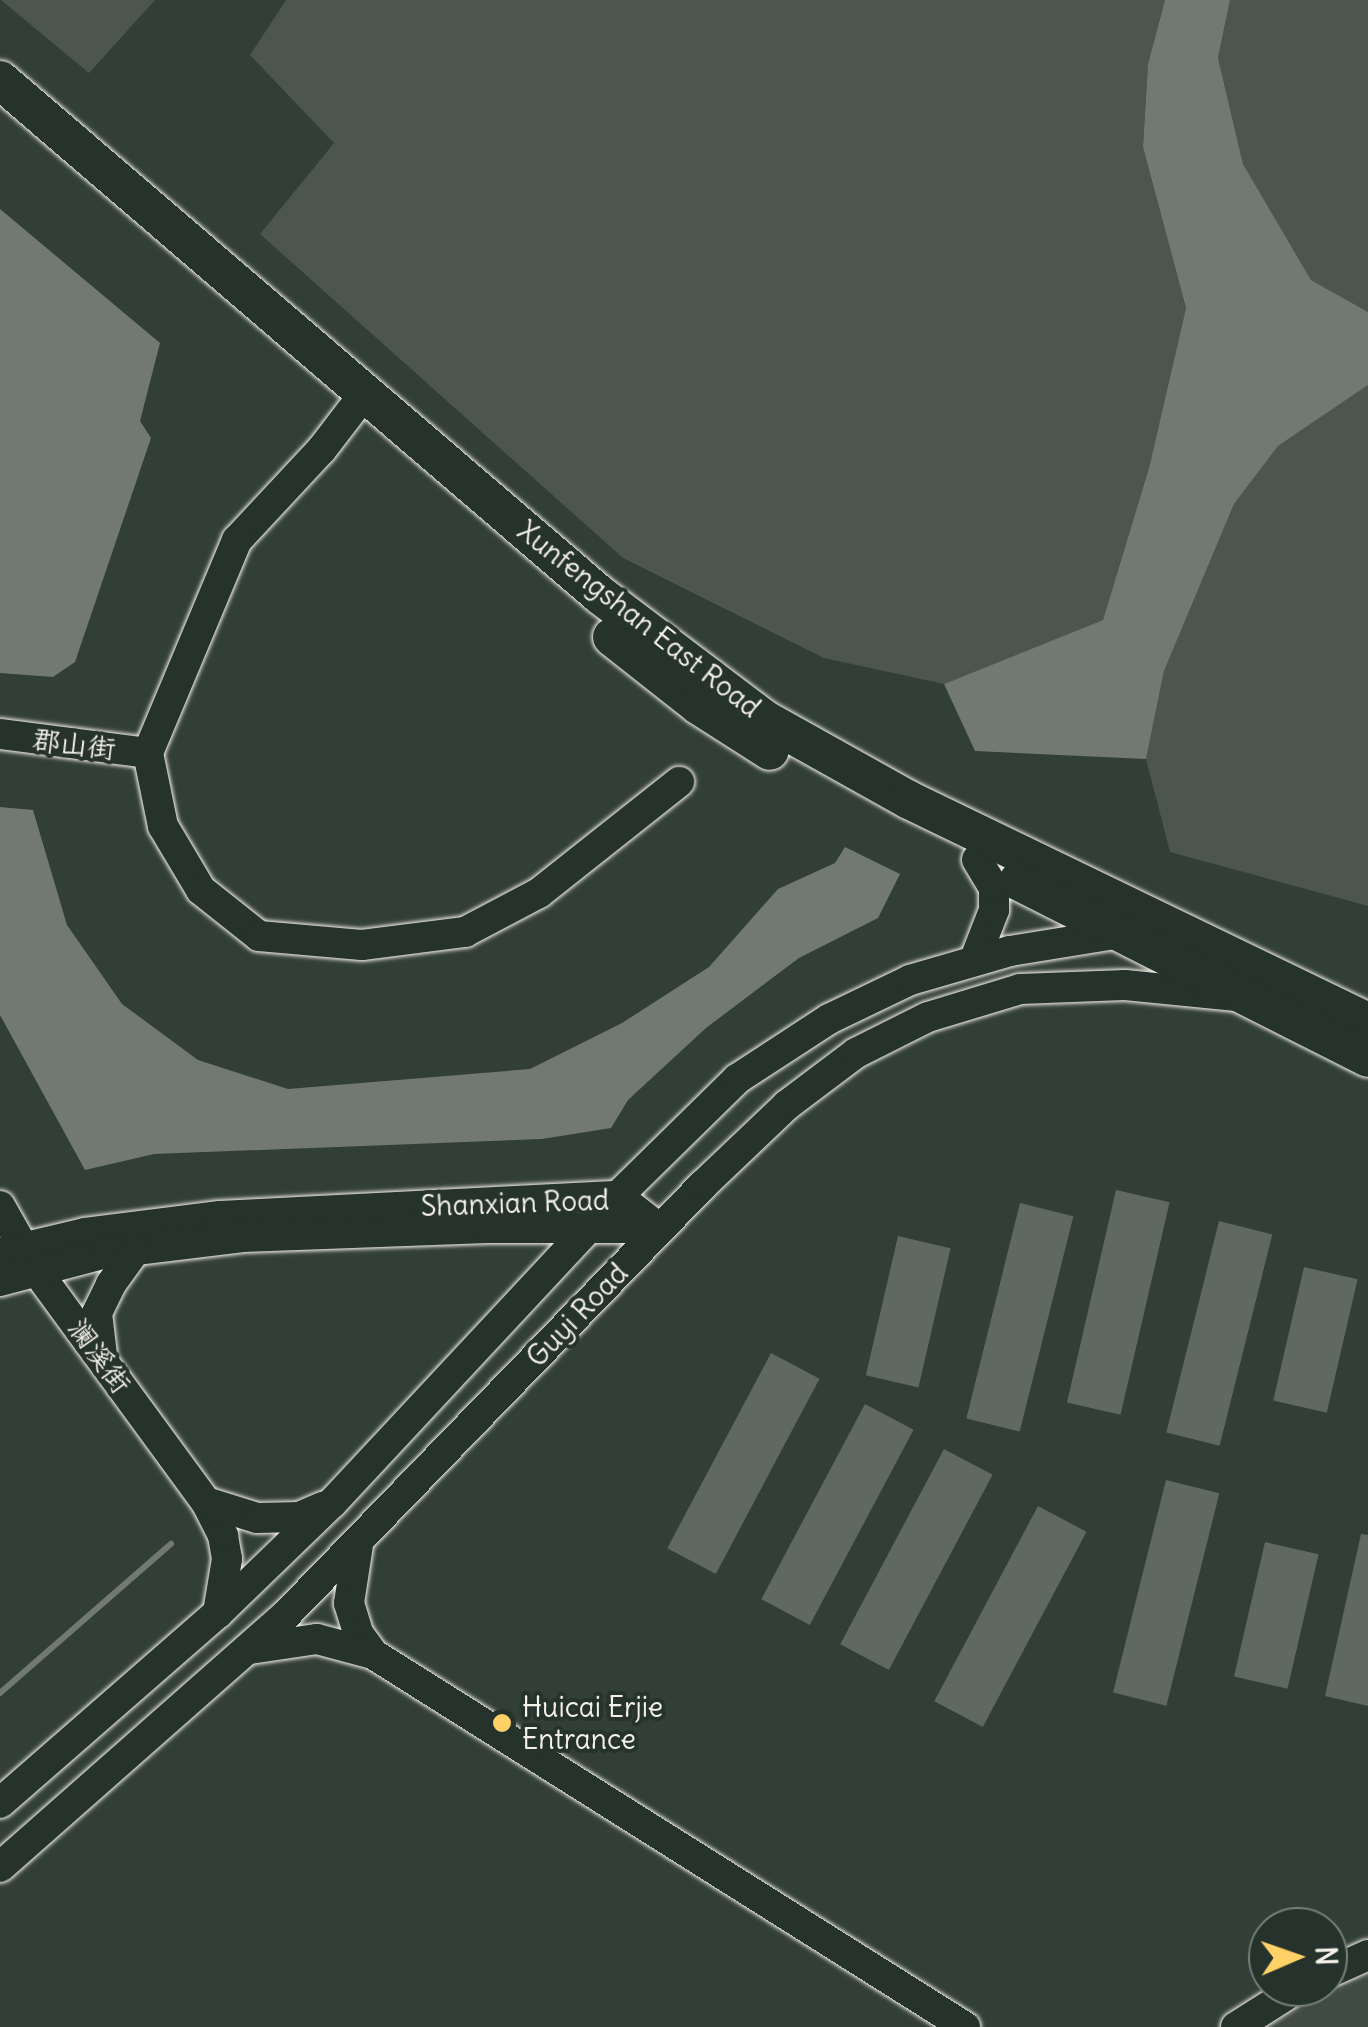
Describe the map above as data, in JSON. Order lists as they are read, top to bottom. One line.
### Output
{"streets":{"main road":["Xunfengshan East Road"],"street":["郡山街","Shanxian Road","Guyi Road","澜溪街"]},"crossings":[["Xunfengshan East Road","Guyi Road"],["Shanxian Road","Guyi Road"],["Shanxian Road","澜溪街"],["Guyi Road","澜溪街"]],"places":["Huicai Erjie Entrance"],"north":"right"}
